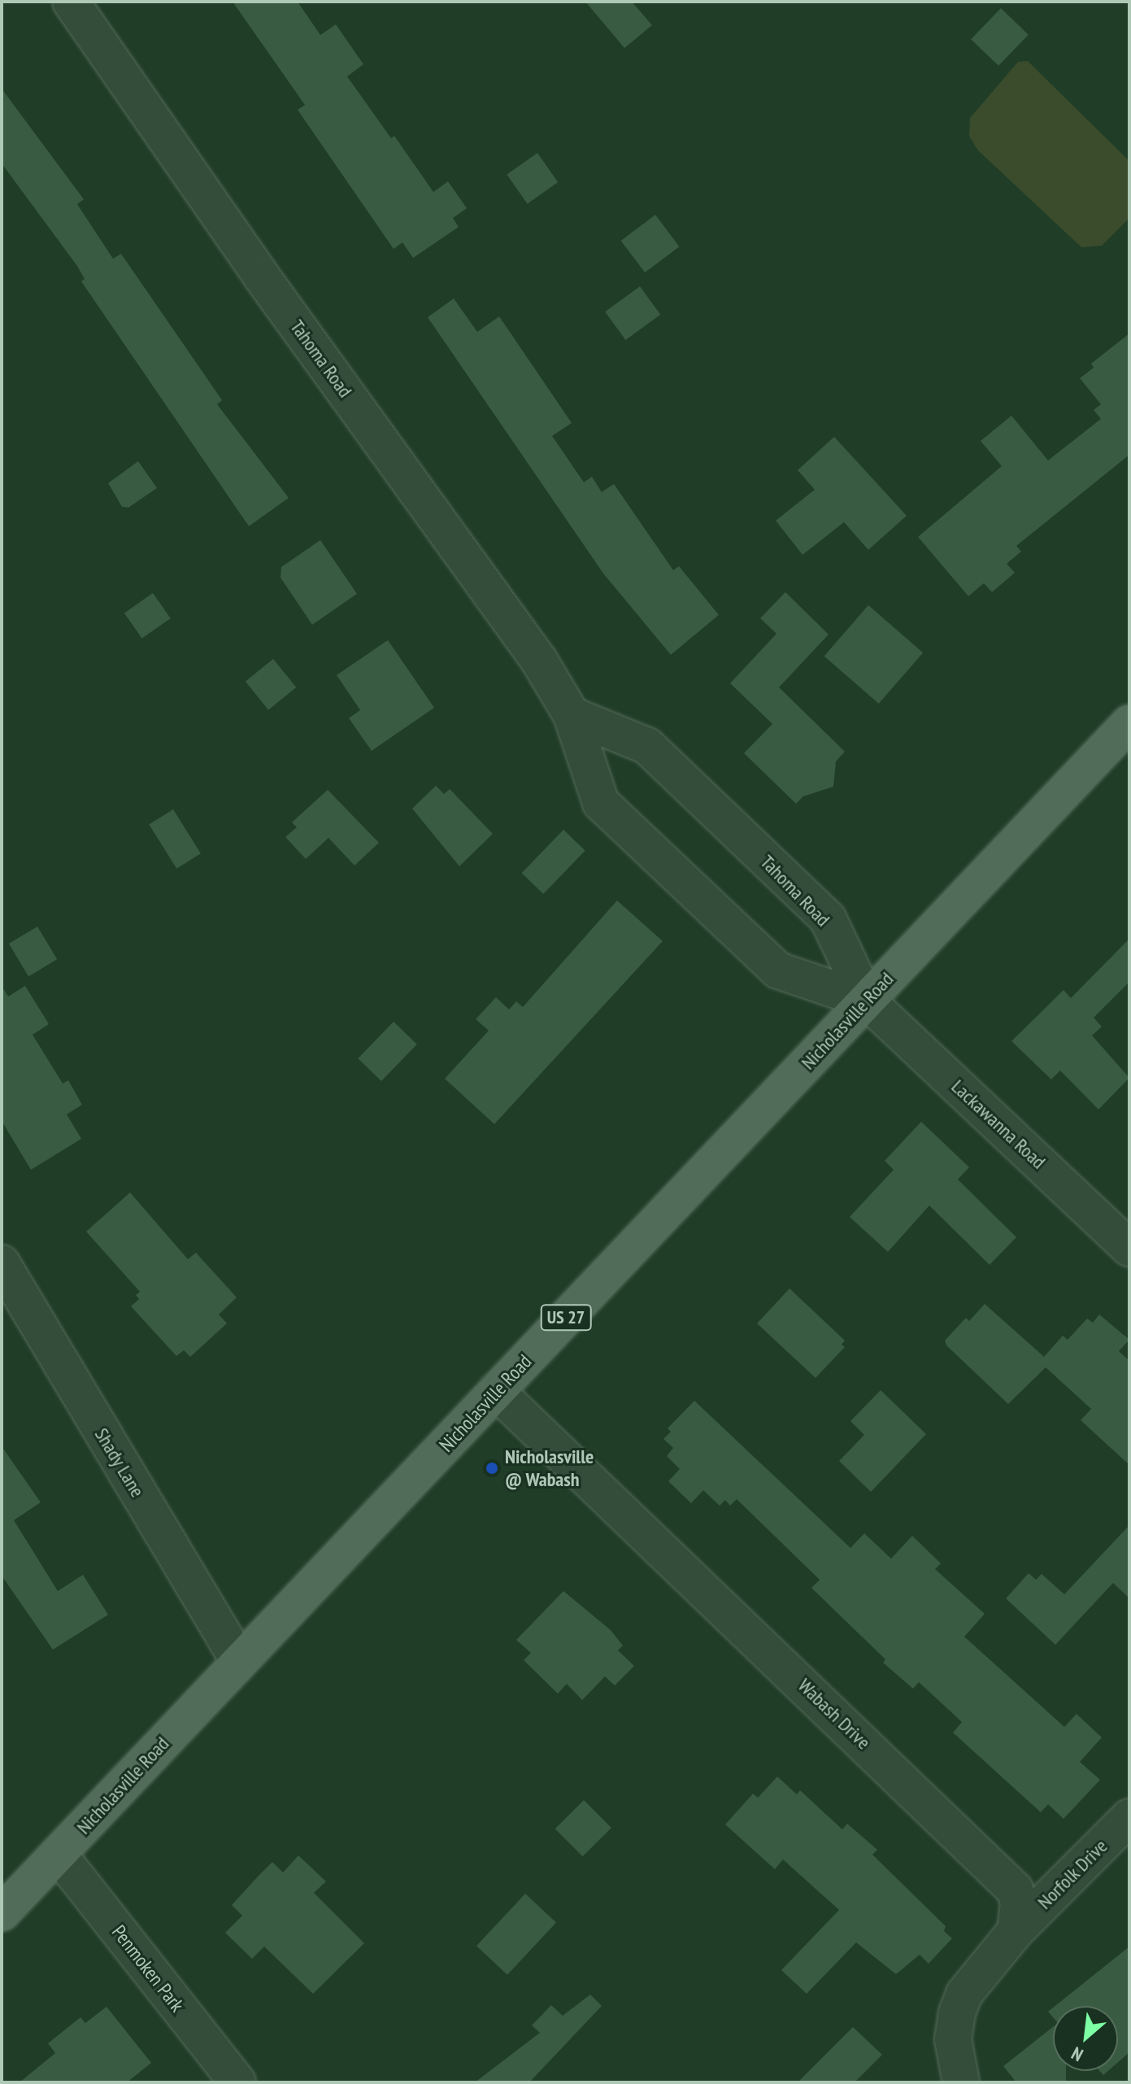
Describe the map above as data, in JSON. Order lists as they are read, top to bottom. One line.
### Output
{"streets":{"main road":["Nicholasville Road","US 27"],"street":["Tahoma Road","Lackawanna Road","Shady Lane","Wabash Drive","Norfolk Drive","Penmoken Park"]},"crossings":[["Tahoma Road","Nicholasville Road"],["Tahoma Road","Lackawanna Road"],["Nicholasville Road","Lackawanna Road"],["Nicholasville Road","Shady Lane"],["Nicholasville Road","Wabash Drive"],["Nicholasville Road","Penmoken Park"],["Wabash Drive","Norfolk Drive"]],"places":["Nicholasville @ Wabash"],"north":"bottom left"}
